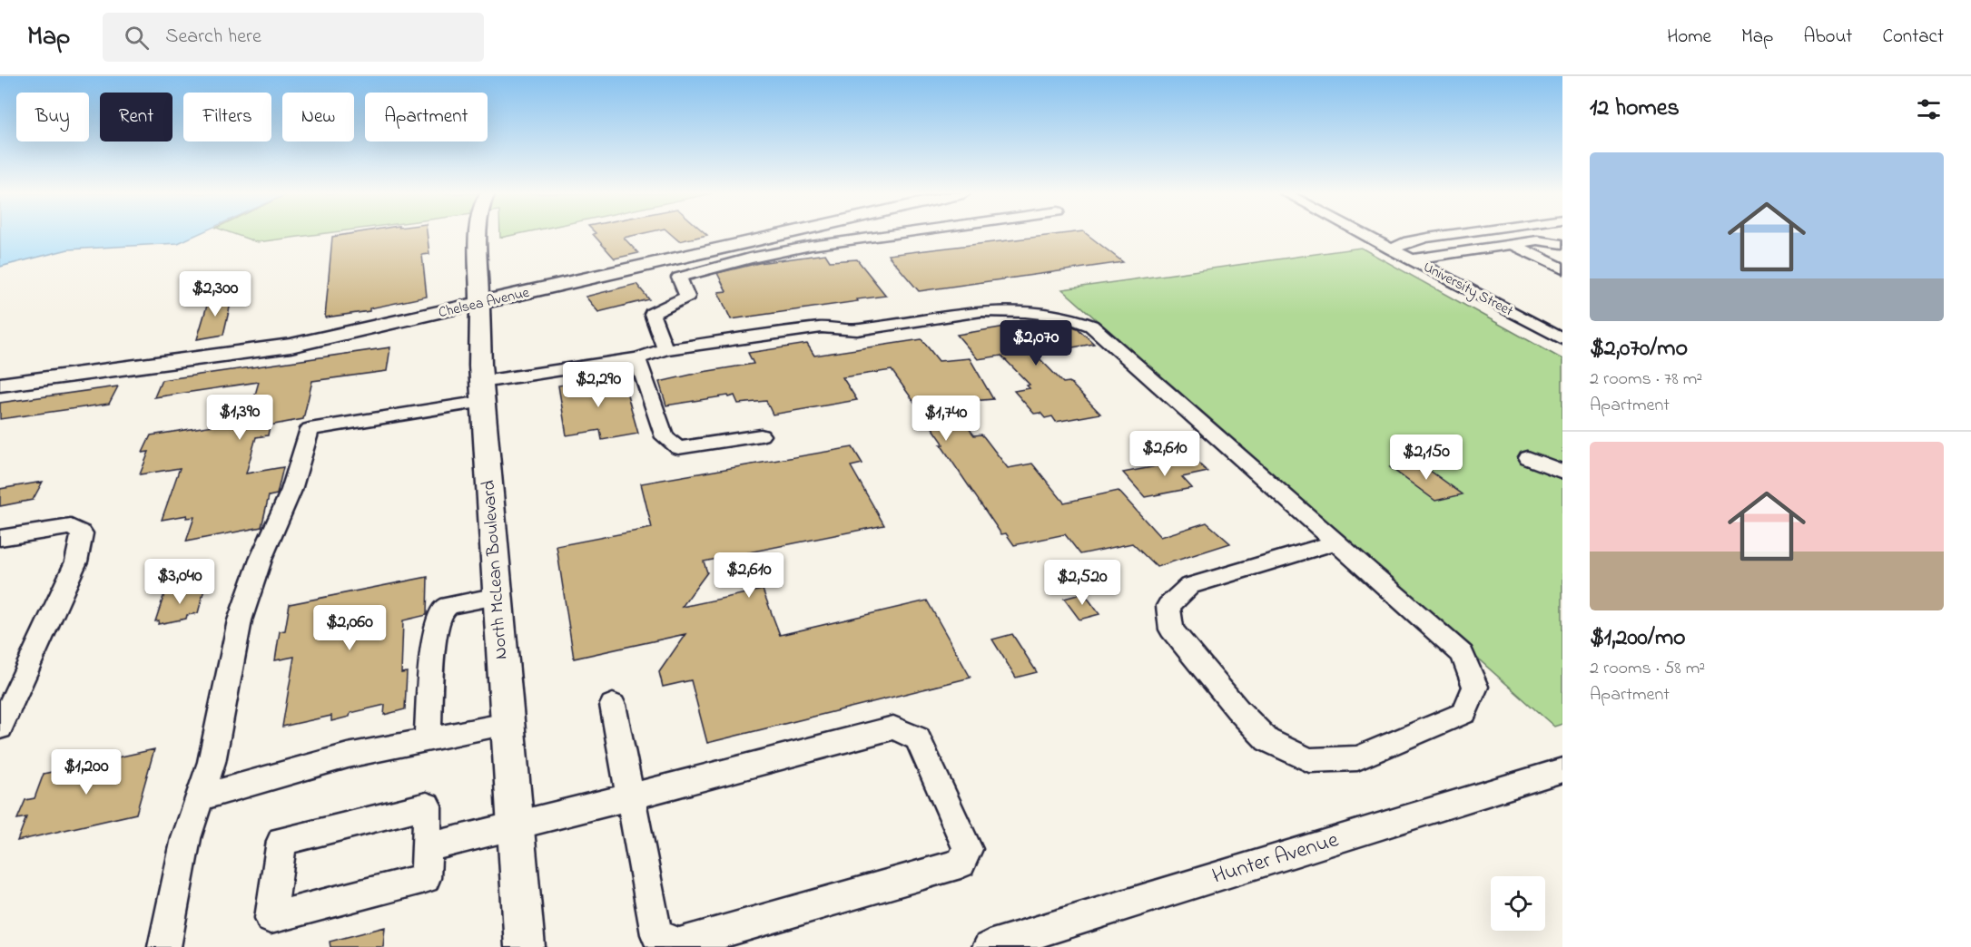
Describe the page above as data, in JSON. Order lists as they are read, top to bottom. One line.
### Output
{"streets":{"main road":["Chelsea Avenue","North McLean Boulevard"],"street":["University Street","Hunter Avenue"]},"crossings":[["Chelsea Avenue","North McLean Boulevard"]],"page":{"header":"Map","search":"Search here","nav":["Home","Map","About","Contact"],"heading":"12 homes","chip":["Buy","Rent","Filters","New","Apartment"],"list":[{"name":"$2,070/mo","note":"2 rooms · 78 m² · Apartment"},{"name":"$1,200/mo","note":"2 rooms · 58 m² · Apartment"}],"price":["$2,300","$2,070","$2,290","$1,390","$1,740","$2,610","$2,150","$2,610","$3,040","$2,520","$2,060","$1,200"]}}
